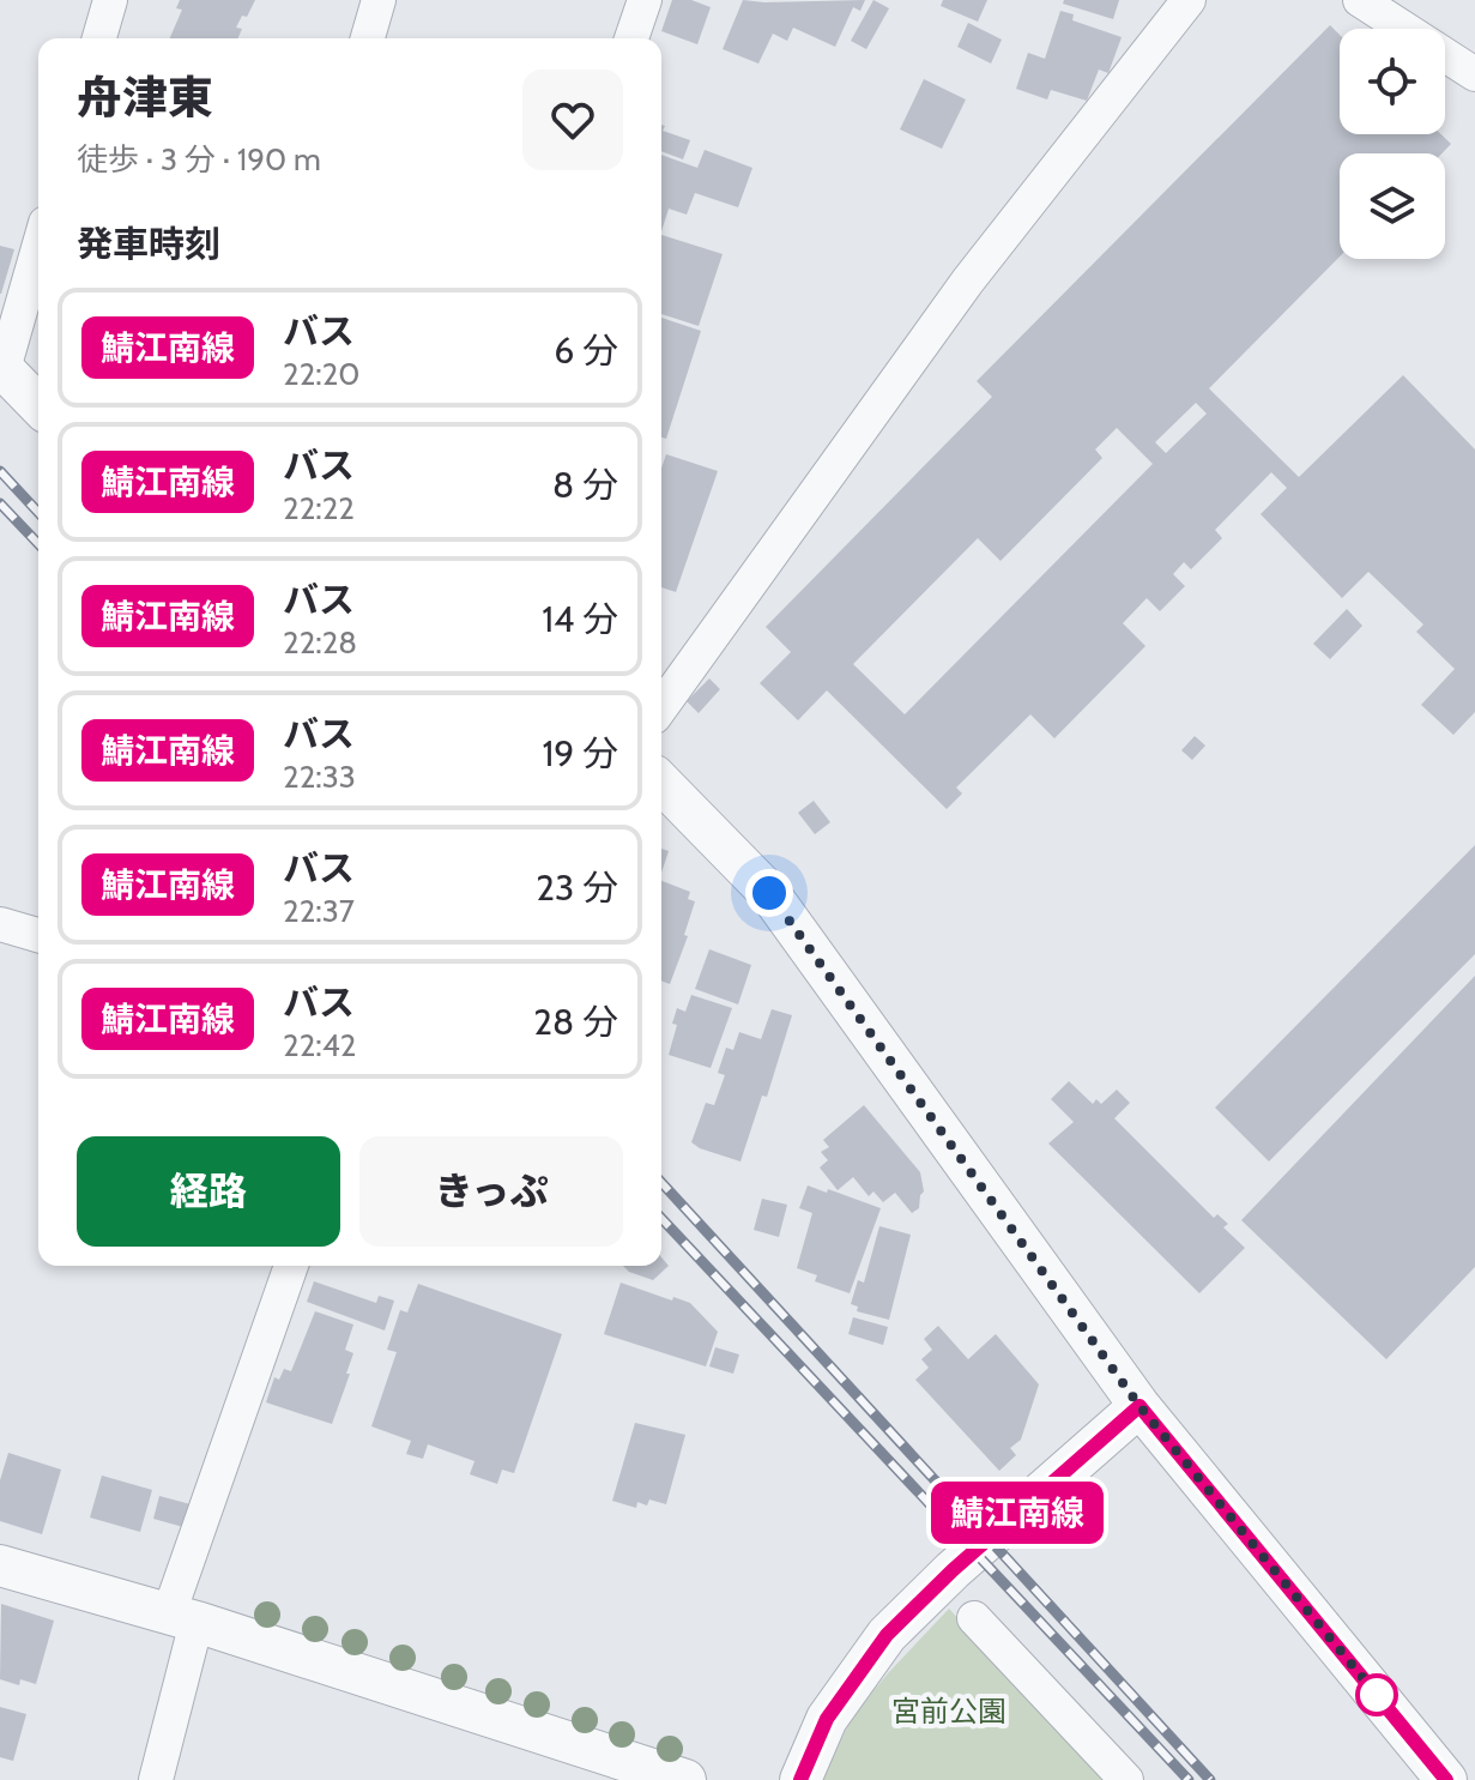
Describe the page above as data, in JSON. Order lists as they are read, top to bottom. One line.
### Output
{"parks":["宮前公園"],"lines":["bus line 鯖江南線"],"page":{"on_map":"鯖江南線","heading":[["舟津東","徒歩 · 3 分 · 190 m"],"発車時刻"],"list":[{"mark":"鯖江南線","name":"バス","note":"22:20","value":"6 分"},{"mark":"鯖江南線","name":"バス","note":"22:22","value":"8 分"},{"mark":"鯖江南線","name":"バス","note":"22:28","value":"14 分"},{"mark":"鯖江南線","name":"バス","note":"22:33","value":"19 分"},{"mark":"鯖江南線","name":"バス","note":"22:37","value":"23 分"},{"mark":"鯖江南線","name":"バス","note":"22:42","value":"28 分"}],"buttons":["経路","きっぷ"]}}
